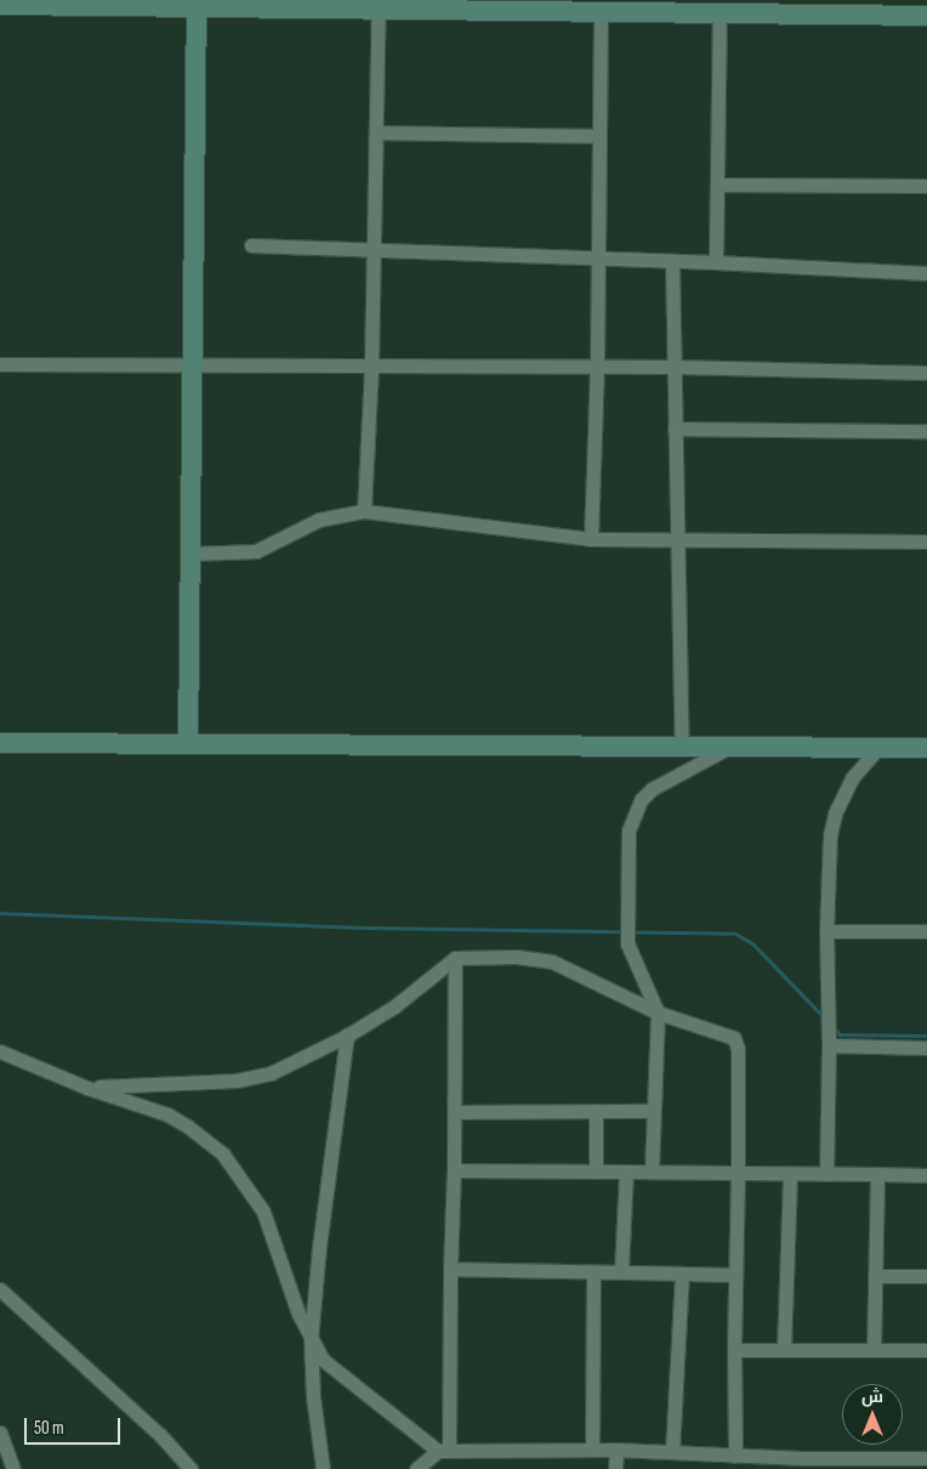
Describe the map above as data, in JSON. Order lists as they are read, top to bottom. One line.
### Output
{"scale_bar":"50 m","north":"top"}
